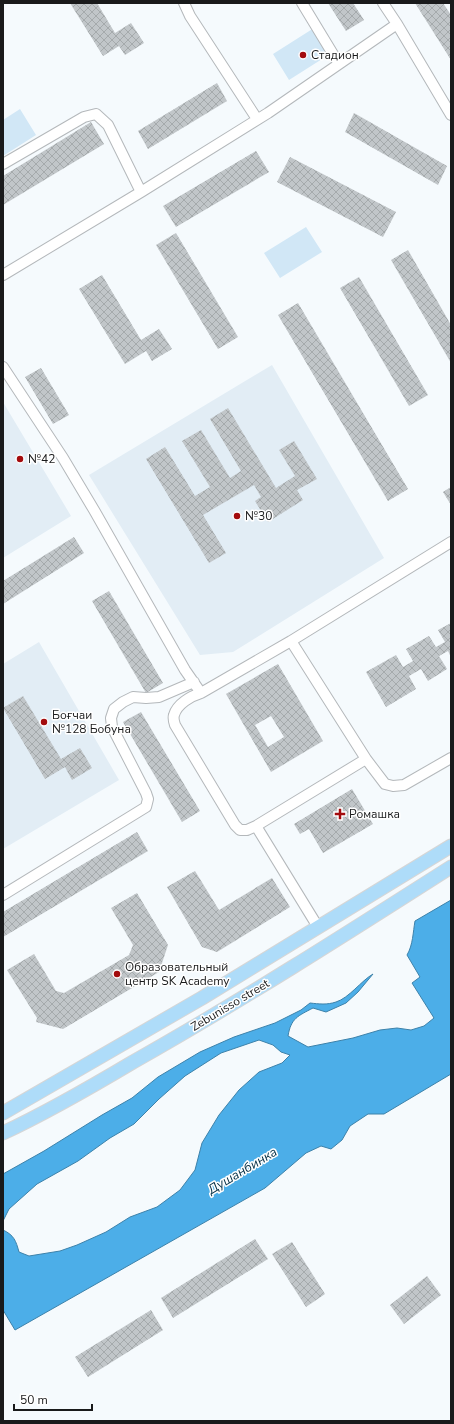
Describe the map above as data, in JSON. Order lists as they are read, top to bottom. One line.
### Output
{"streets":{"main road":["Zebunisso street"]},"water":["Душанбинка"],"places":{"other":["Стадион","№42","№30","Боғчаи №128 Бобуна","Образовательный центр SK Academy"],"health":["Ромашка"]},"scale_bar":"50 m"}
